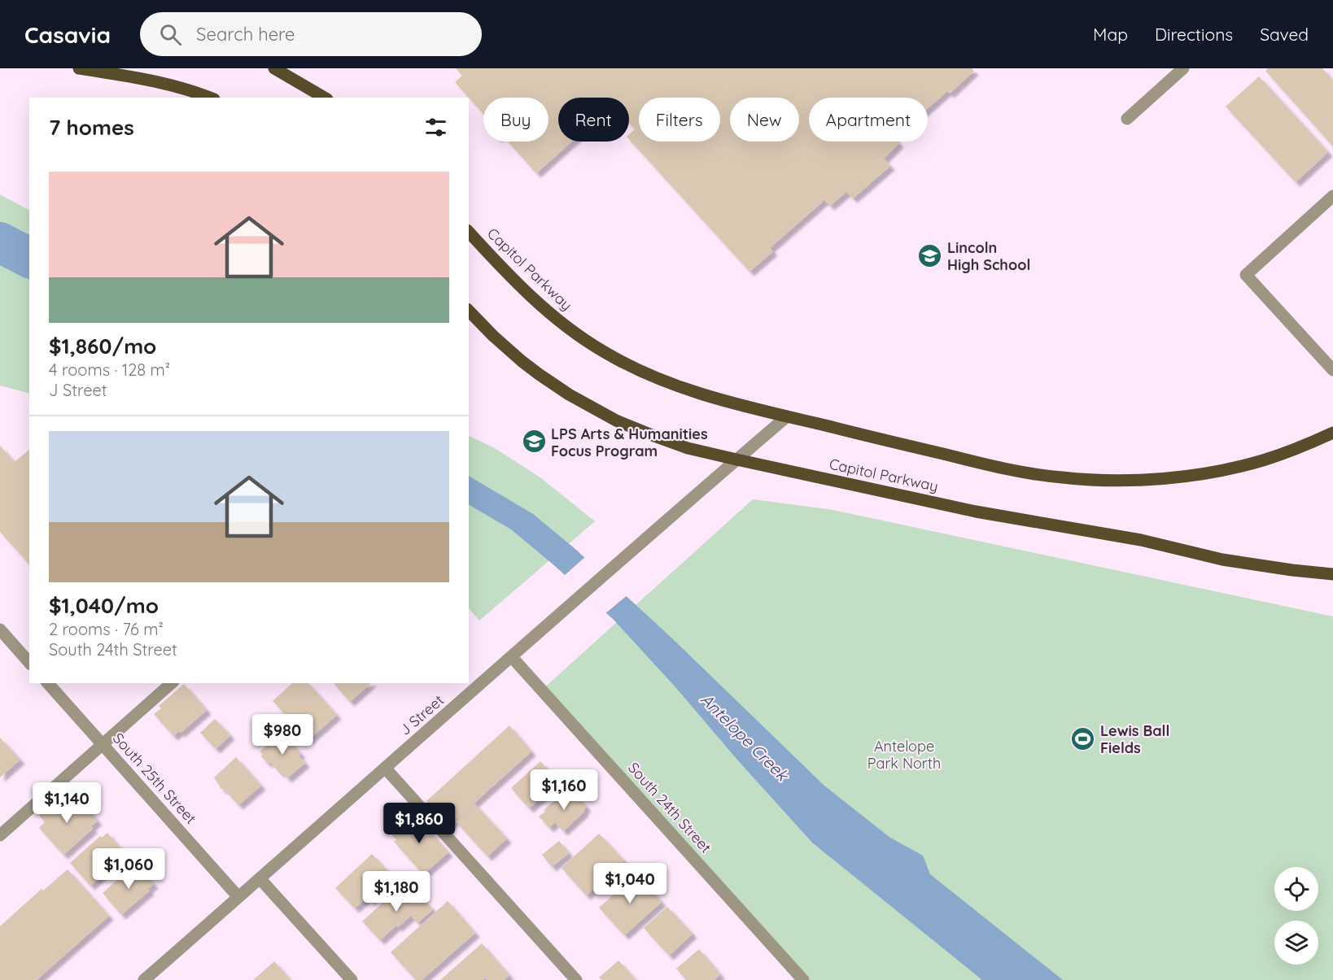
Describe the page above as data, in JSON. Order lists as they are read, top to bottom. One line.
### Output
{"streets":{"main road":["Capitol Parkway"],"street":["J Street","South 25th Street","South 24th Street"]},"crossings":[["Capitol Parkway","J Street"],["J Street","South 25th Street"],["J Street","South 24th Street"]],"water":["Antelope Creek"],"parks":["Antelope Park North"],"places":{"school or university":["Lincoln High School","LPS Arts & Humanities Focus Program"],"sports":["Lewis Ball Fields"]},"page":{"header":"Casavia","search":"Search here","nav":["Map","Directions","Saved"],"chip":["Buy","Rent","Filters","New","Apartment"],"heading":"7 homes","list":[{"name":"$1,860/mo","note":"4 rooms · 128 m² · J Street"},{"name":"$1,040/mo","note":"2 rooms · 76 m² · South 24th Street"}],"price":["$980","$1,160","$1,140","$1,860","$1,060","$1,040","$1,180"]}}
